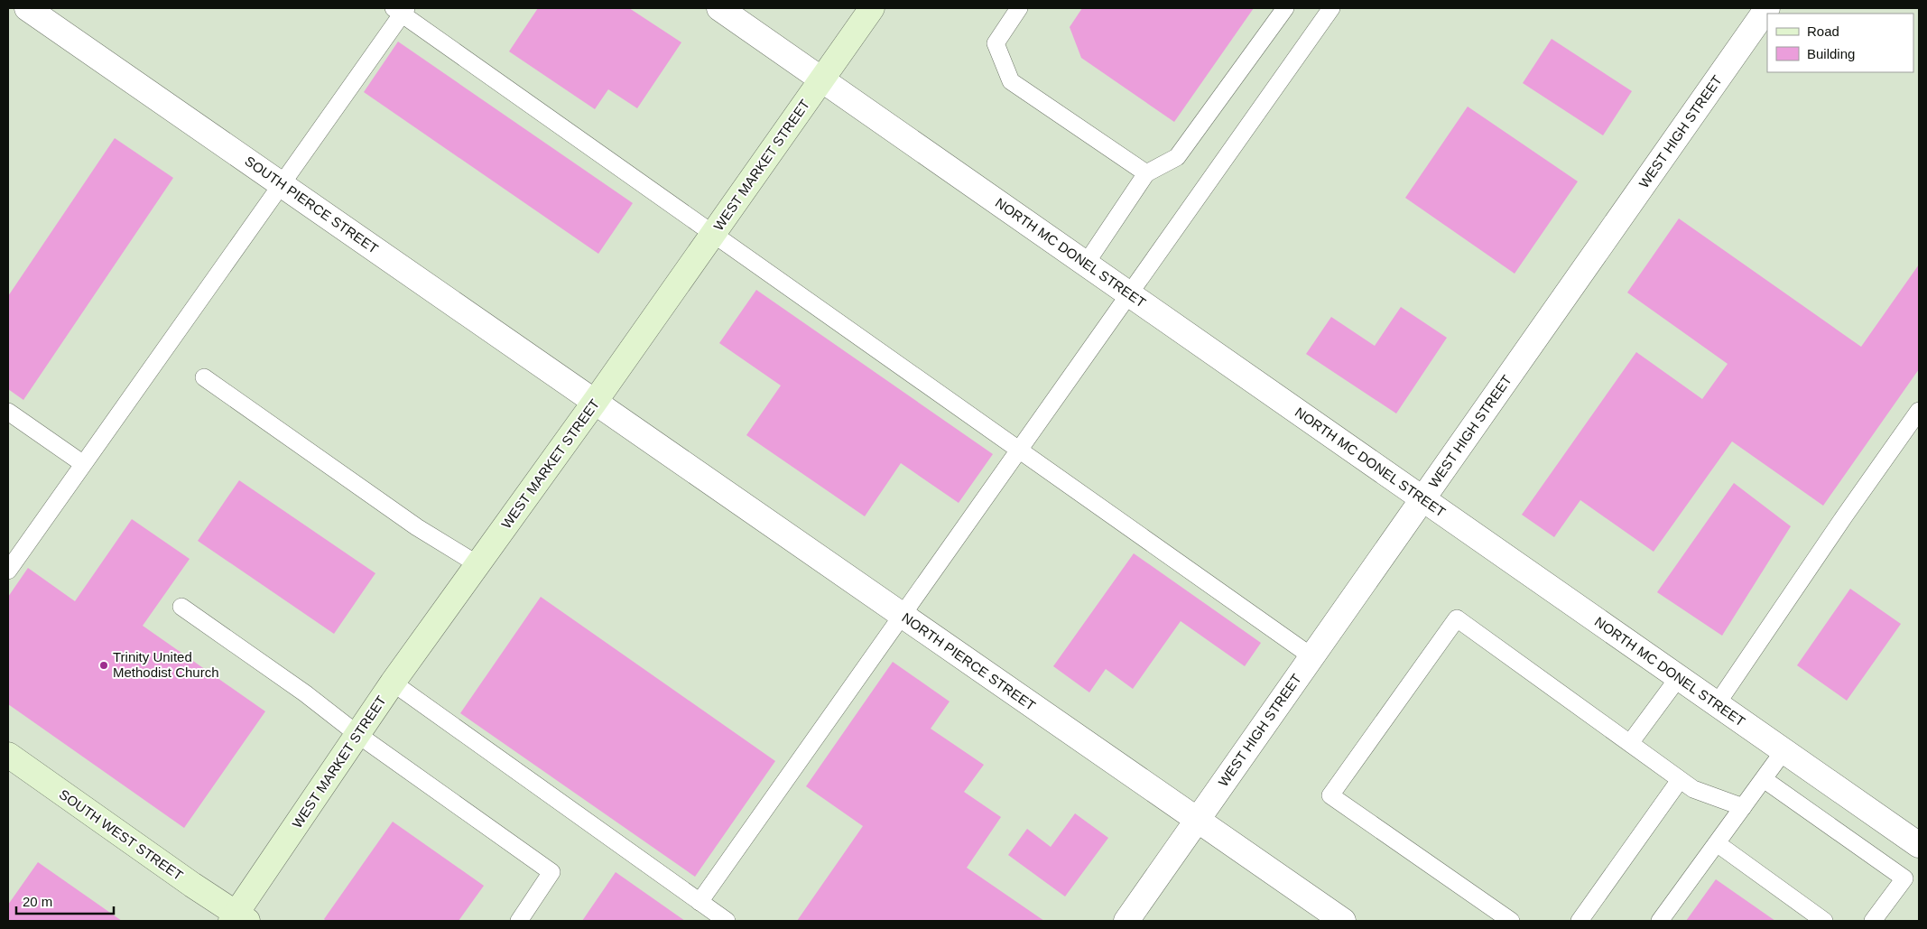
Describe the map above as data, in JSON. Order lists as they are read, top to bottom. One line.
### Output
{"streets":{"street":["WEST HIGH STREET","WEST MARKET STREET","SOUTH PIERCE STREET","NORTH MC DONEL STREET","NORTH PIERCE STREET","SOUTH WEST STREET"]},"crossings":[["WEST HIGH STREET","NORTH MC DONEL STREET"],["WEST HIGH STREET","NORTH PIERCE STREET"],["WEST MARKET STREET","SOUTH PIERCE STREET"],["WEST MARKET STREET","NORTH MC DONEL STREET"],["WEST MARKET STREET","NORTH PIERCE STREET"],["WEST MARKET STREET","SOUTH WEST STREET"],["SOUTH PIERCE STREET","NORTH PIERCE STREET"]],"places":["Trinity United Methodist Church"],"legend":["Road","Building"],"scale_bar":"20 m"}
